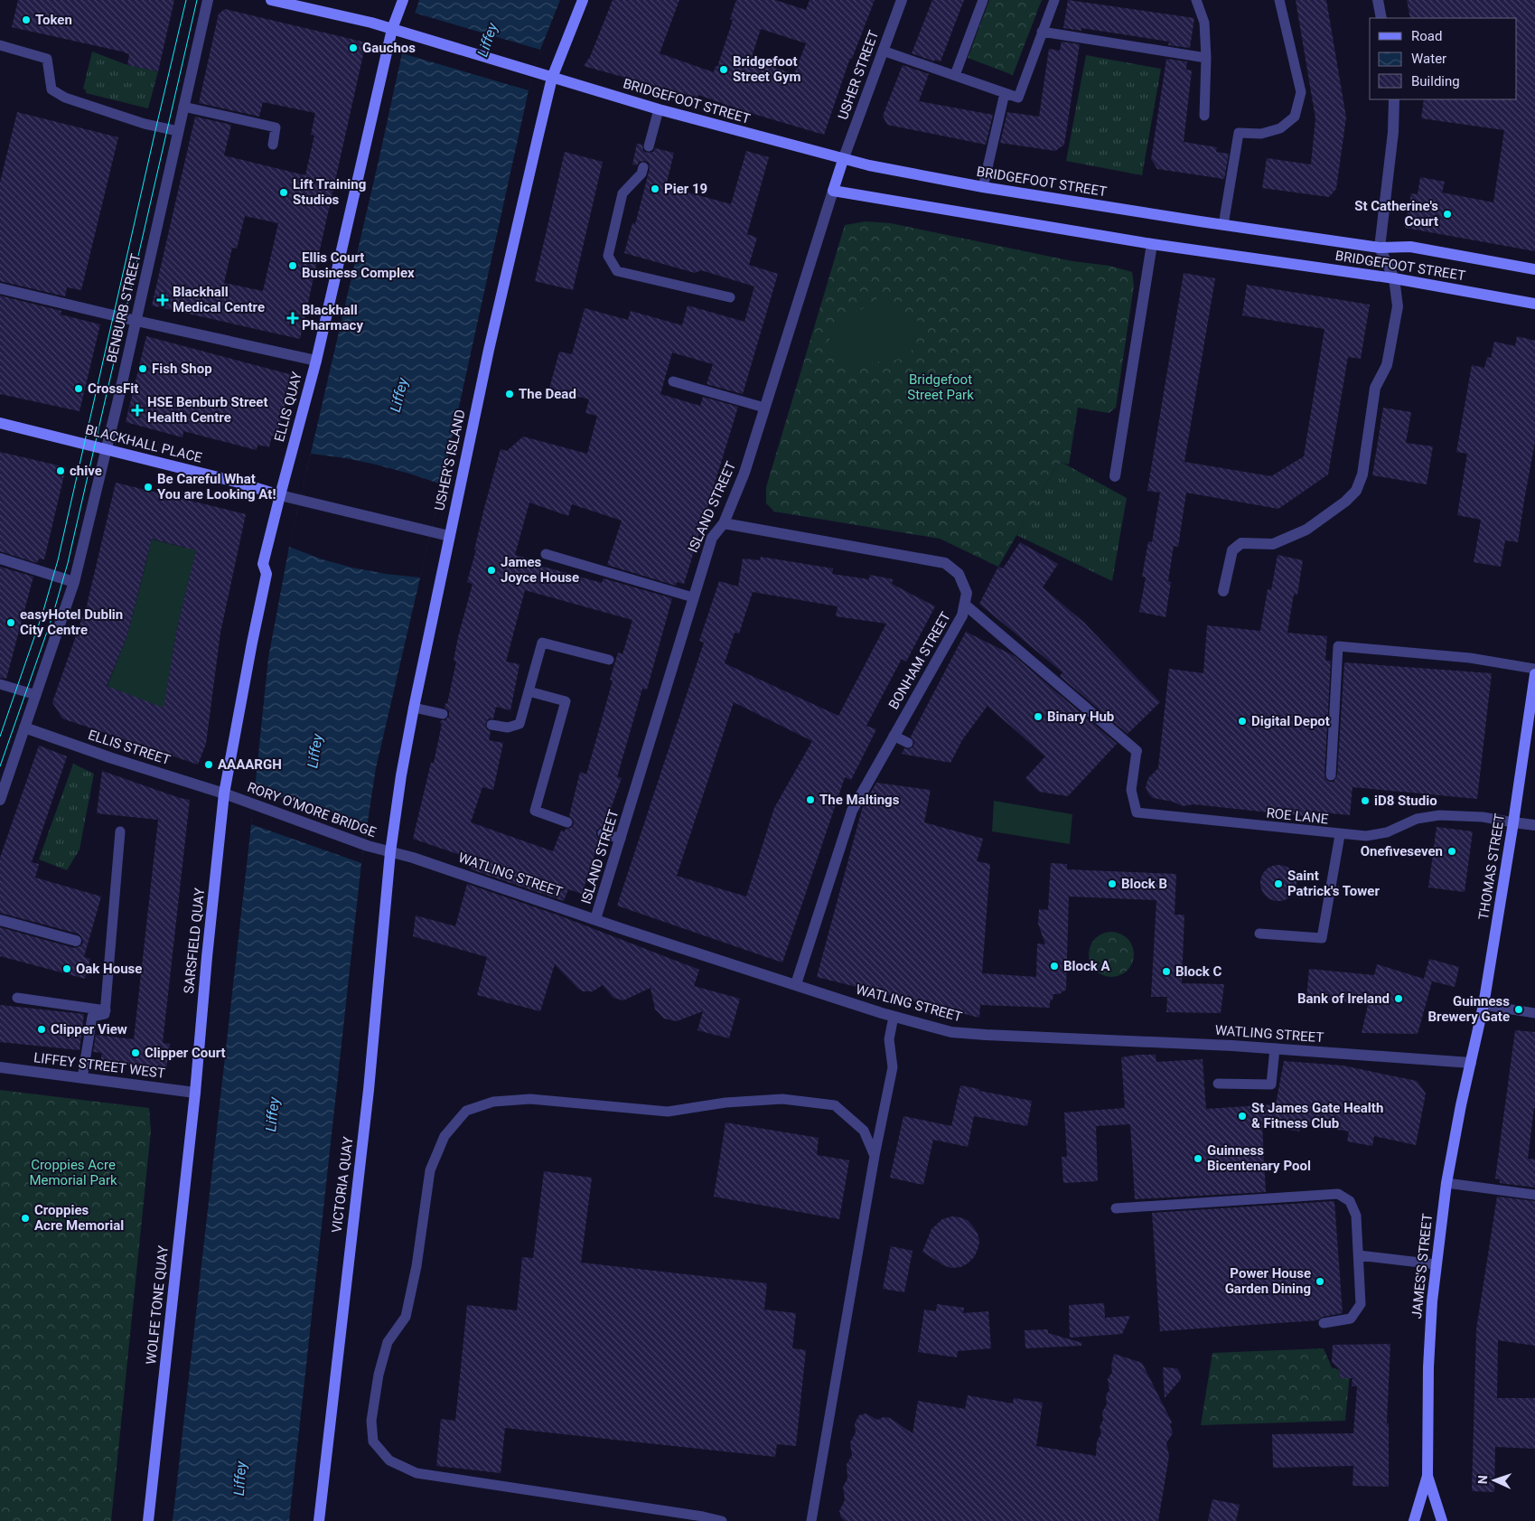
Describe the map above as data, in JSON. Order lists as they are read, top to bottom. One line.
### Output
{"streets":{"main road":["BRIDGEFOOT STREET","ELLIS QUAY","BLACKHALL PLACE","USHER'S ISLAND","ISLAND STREET","THOMAS STREET","SARSFIELD QUAY","VICTORIA QUAY","JAMES'S STREET","WOLFE TONE QUAY"],"street":["USHER STREET","BENBURB STREET","BONHAM STREET","ELLIS STREET","RORY O'MORE BRIDGE","WATLING STREET","LIFFEY STREET WEST"],"lane":["ROE LANE"]},"crossings":[["USHER STREET","BRIDGEFOOT STREET"],["USHER STREET","ISLAND STREET"],["BRIDGEFOOT STREET","ELLIS QUAY"],["BRIDGEFOOT STREET","USHER'S ISLAND"],["BRIDGEFOOT STREET","ISLAND STREET"],["BENBURB STREET","BLACKHALL PLACE"],["BENBURB STREET","ELLIS STREET"],["ELLIS QUAY","BLACKHALL PLACE"],["ELLIS QUAY","ELLIS STREET"],["ELLIS QUAY","RORY O'MORE BRIDGE"],["ELLIS QUAY","SARSFIELD QUAY"],["USHER'S ISLAND","RORY O'MORE BRIDGE"],["USHER'S ISLAND","WATLING STREET"],["USHER'S ISLAND","VICTORIA QUAY"],["ISLAND STREET","BONHAM STREET"],["ISLAND STREET","WATLING STREET"],["BONHAM STREET","WATLING STREET"],["ELLIS STREET","RORY O'MORE BRIDGE"],["ELLIS STREET","SARSFIELD QUAY"],["RORY O'MORE BRIDGE","WATLING STREET"],["RORY O'MORE BRIDGE","SARSFIELD QUAY"],["RORY O'MORE BRIDGE","VICTORIA QUAY"],["ROE LANE","THOMAS STREET"],["THOMAS STREET","WATLING STREET"],["THOMAS STREET","JAMES'S STREET"],["WATLING STREET","VICTORIA QUAY"],["WATLING STREET","JAMES'S STREET"],["SARSFIELD QUAY","LIFFEY STREET WEST"],["SARSFIELD QUAY","WOLFE TONE QUAY"],["LIFFEY STREET WEST","WOLFE TONE QUAY"]],"water":["Liffey"],"parks":["Bridgefoot Street Park","Croppies Acre Memorial Park"],"places":{"other":["Token","Gauchos","Bridgefoot Street Gym","Pier 19","Lift Training Studios","St Catherine's Court","Ellis Court Business Complex","Fish Shop","CrossFit","The Dead","chive","Be Careful What You are Looking At!","James Joyce House","easyHotel Dublin City Centre","Binary Hub","Digital Depot","AAAARGH","The Maltings","iD8 Studio","Onefiveseven","Block B","Saint Patrick's Tower","Block A","Oak House","Block C","Bank of Ireland","Guinness Brewery Gate","Clipper View","Clipper Court","St James Gate Health & Fitness Club","Guinness Bicentenary Pool","Croppies Acre Memorial","Power House Garden Dining"],"health":["Blackhall Medical Centre","Blackhall Pharmacy","HSE Benburb Street Health Centre"]},"legend":["Road","Water","Building"],"north":"left"}
